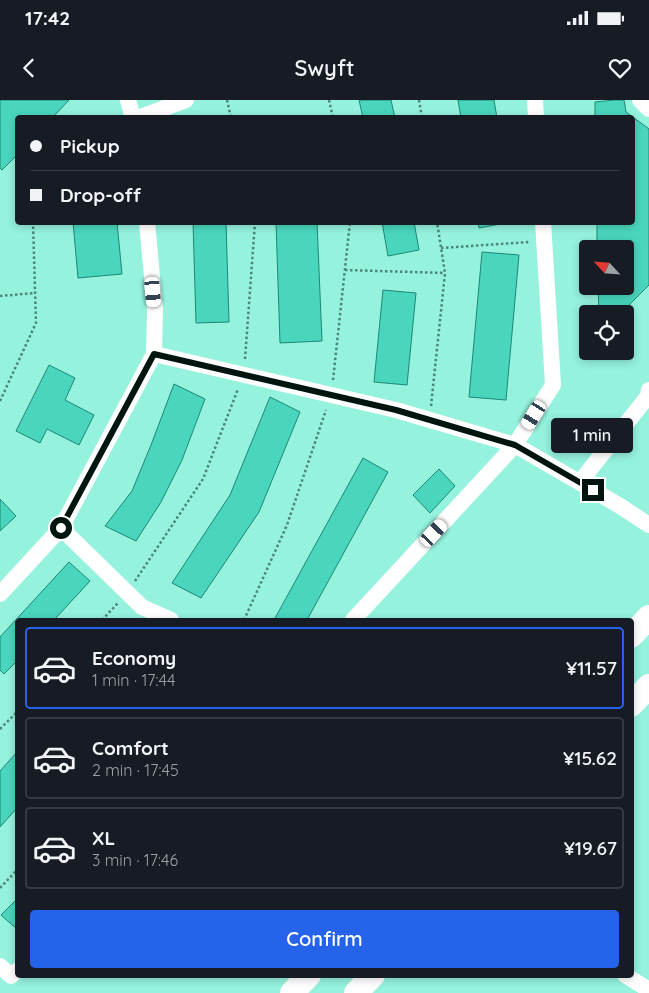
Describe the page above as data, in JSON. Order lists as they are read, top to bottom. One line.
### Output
{"north":"top left","page":{"status":"17:42","header":"Swyft","banner":["Pickup","Drop-off"],"bubble":"1 min","list":[{"name":"Economy","note":"1 min · 17:44","value":"¥11.57"},{"name":"Comfort","note":"2 min · 17:45","value":"¥15.62"},{"name":"XL","note":"3 min · 17:46","value":"¥19.67"}],"buttons":"Confirm"}}
